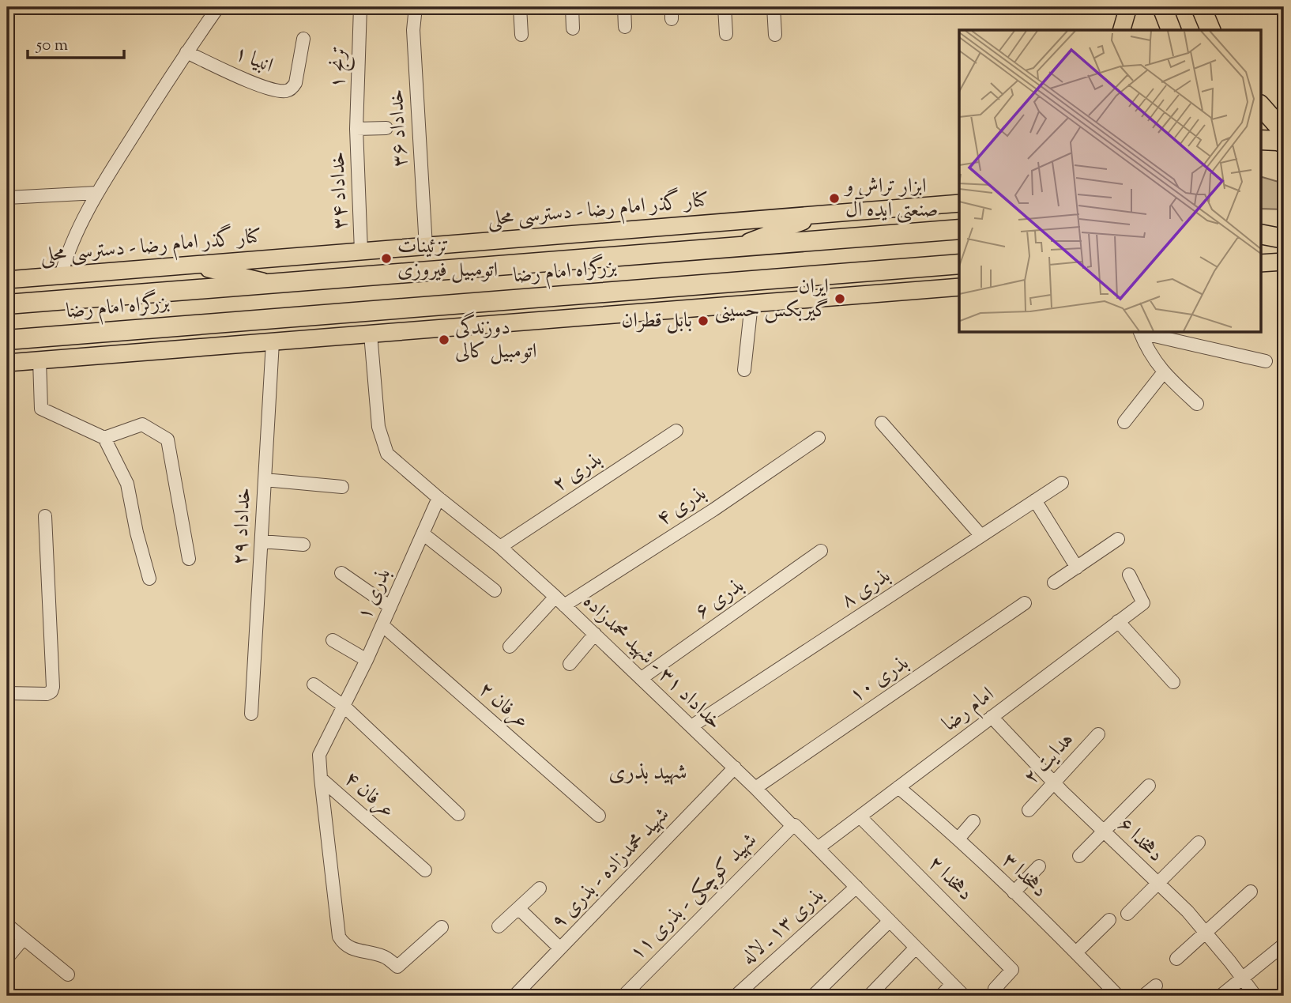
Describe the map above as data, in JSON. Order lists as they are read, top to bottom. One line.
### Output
{"streets":{"highway":["بزرگراه امام رضا"],"main road":["کنار گذر امام رضا - دسترسی محلی"],"street":["انبیا ۱","ترنج ۱","خداداد ۳۶","خداداد ۳۴","بذری ۲","بذری ۴","خداداد ۲۹","بذری ۸","بذری ۱","بذری ۶","خداداد ۳۱ - شهید محمدزاده","بذری ۱۰","عرفان ۲","امام رضا","هدایت ۲","عرفان ۴","دهخدا ۶","شهید محمدزاده - بذری ۹","دهخدا ۳","دهخدا ۲","شهید کوچکی - بذری ۱۱","بذری ۱۳ ـ لاله"]},"crossings":[["ترنج ۱","خداداد ۳۴"],["خداداد ۳۶","کنار گذر امام رضا - دسترسی محلی"],["خداداد ۳۴","کنار گذر امام رضا - دسترسی محلی"],["بذری ۲","خداداد ۳۱ - شهید محمدزاده"],["بذری ۴","خداداد ۳۱ - شهید محمدزاده"],["بذری ۸","خداداد ۳۱ - شهید محمدزاده"],["بذری ۱","خداداد ۳۱ - شهید محمدزاده"],["بذری ۱","عرفان ۲"],["بذری ۱","عرفان ۴"],["بذری ۶","خداداد ۳۱ - شهید محمدزاده"],["خداداد ۳۱ - شهید محمدزاده","بذری ۱۰"],["خداداد ۳۱ - شهید محمدزاده","امام رضا"],["خداداد ۳۱ - شهید محمدزاده","شهید محمدزاده - بذری ۹"],["خداداد ۳۱ - شهید محمدزاده","شهید کوچکی - بذری ۱۱"],["خداداد ۳۱ - شهید محمدزاده","بذری ۱۳ ـ لاله"],["امام رضا","دهخدا ۶"],["امام رضا","دهخدا ۳"],["امام رضا","دهخدا ۲"],["هدایت ۲","دهخدا ۶"]],"districts":["شهید بذری"],"places":["ابزار تراش و صنعتی ایده آل","تزئینات اتومبیل فیروزی","ایران گیربکس حسینی","بابل قطران","دوزندگی اتومبیل کالی"],"scale_bar":"50 m"}
